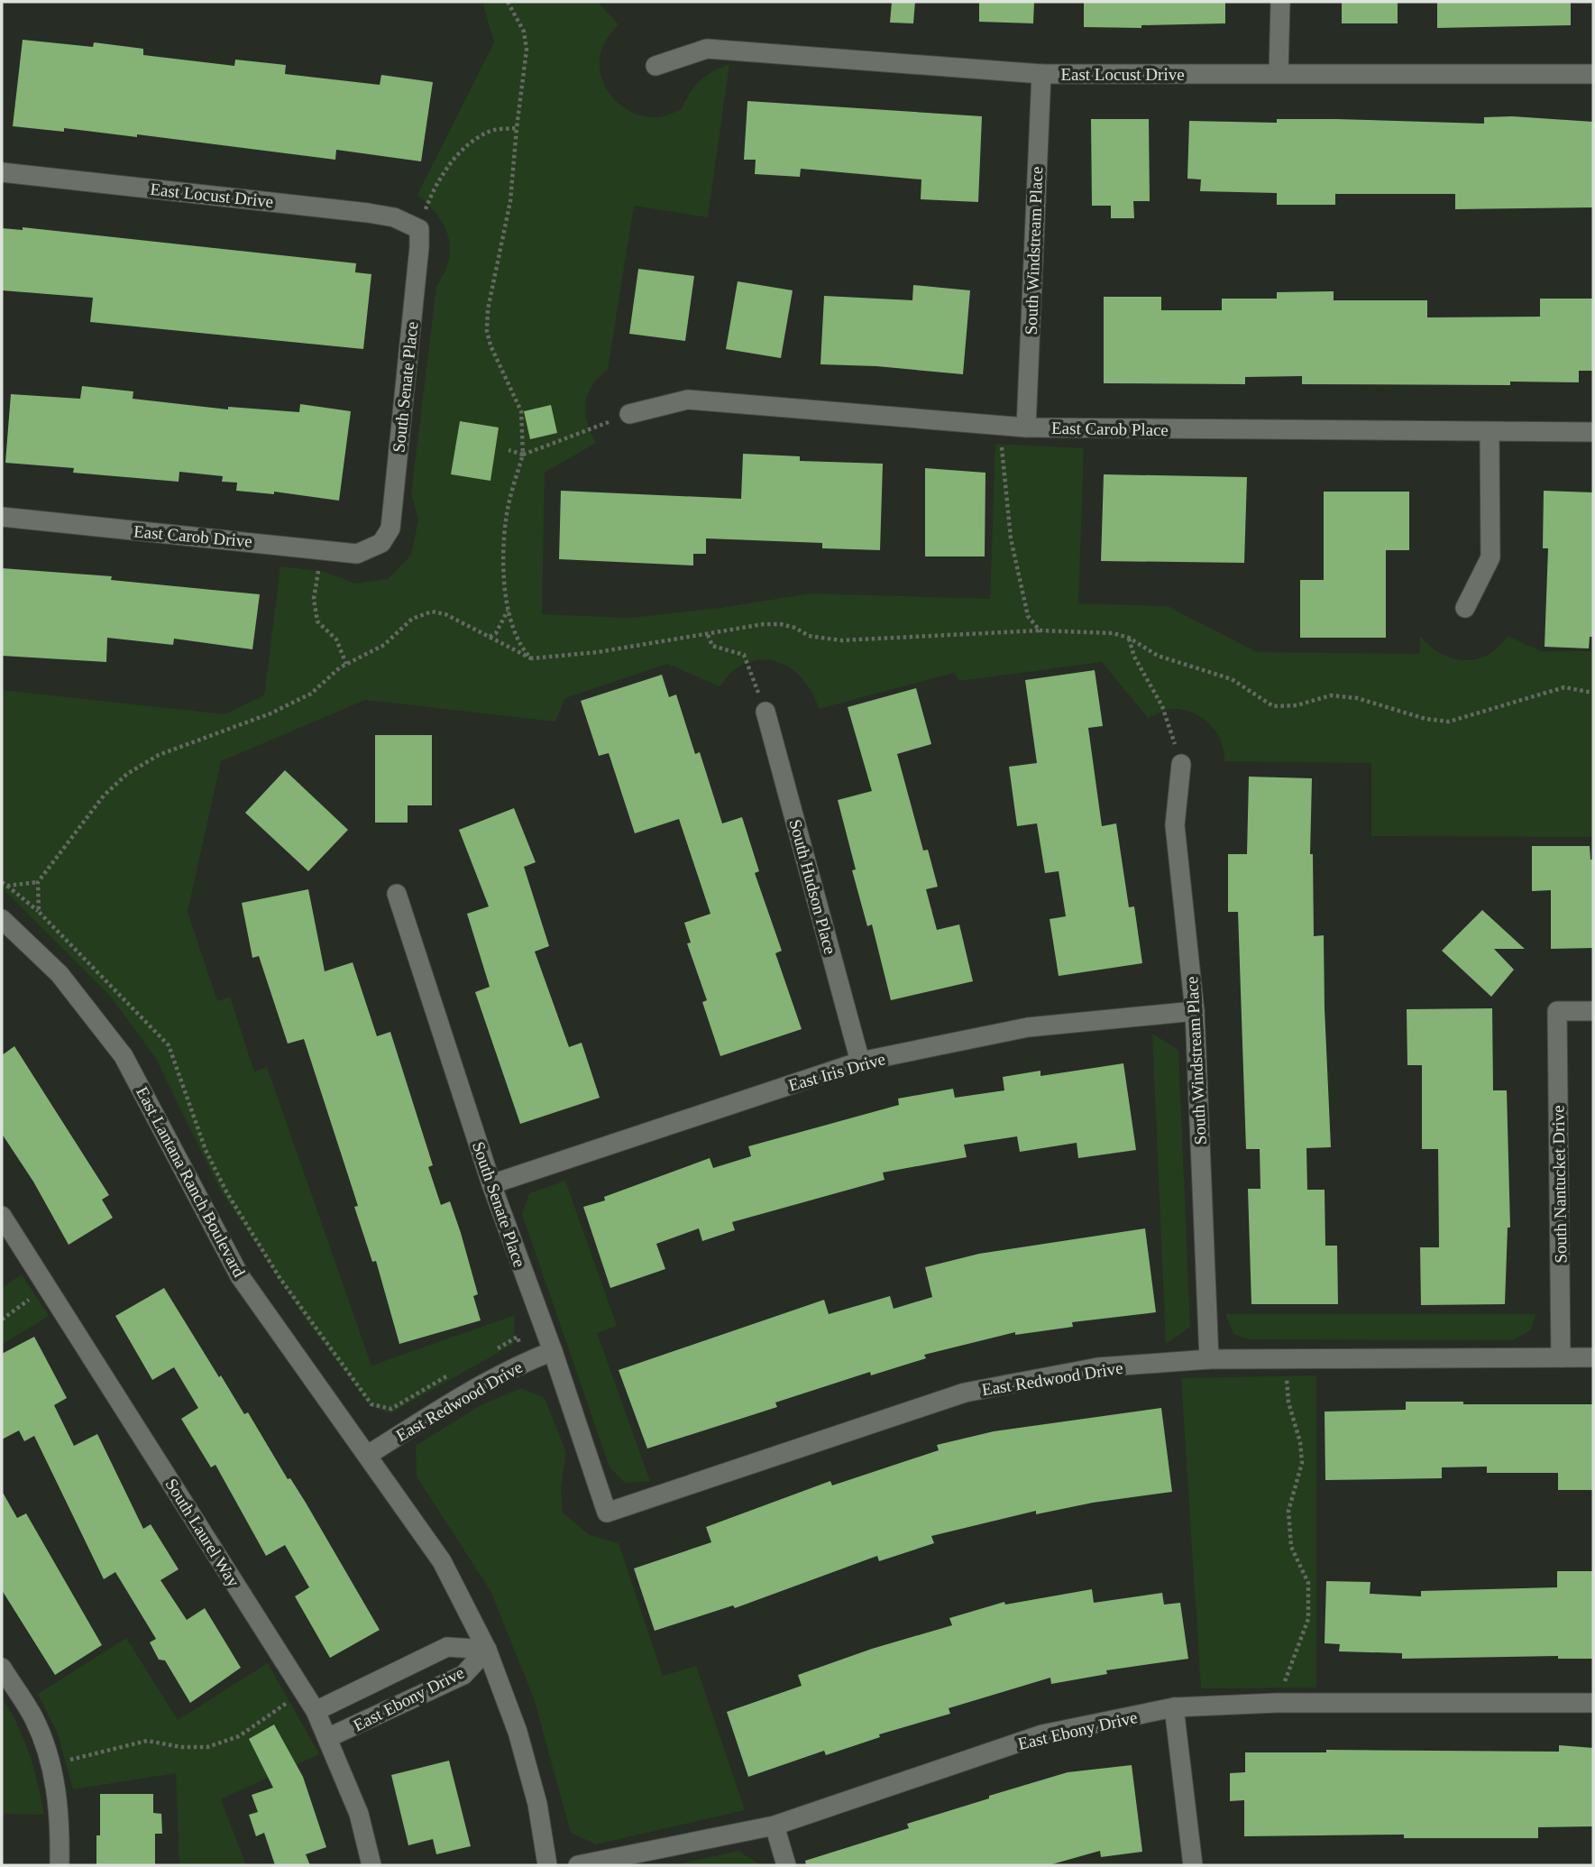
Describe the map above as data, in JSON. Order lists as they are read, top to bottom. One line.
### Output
{"streets":{"street":["East Locust Drive","South Windstream Place","South Senate Place","East Carob Place","East Carob Drive","South Hudson Place","East Iris Drive","East Lantana Ranch Boulevard","South Nantucket Drive","East Redwood Drive","South Laurel Way","East Ebony Drive"]},"crossings":[["East Locust Drive","South Windstream Place"],["East Locust Drive","South Senate Place"],["South Windstream Place","East Carob Place"],["South Windstream Place","East Iris Drive"],["South Windstream Place","East Redwood Drive"],["South Senate Place","East Carob Drive"],["South Senate Place","East Iris Drive"],["South Senate Place","East Redwood Drive"],["South Hudson Place","East Iris Drive"],["East Lantana Ranch Boulevard","East Redwood Drive"],["East Lantana Ranch Boulevard","East Ebony Drive"],["South Nantucket Drive","East Redwood Drive"],["South Laurel Way","East Ebony Drive"]]}
